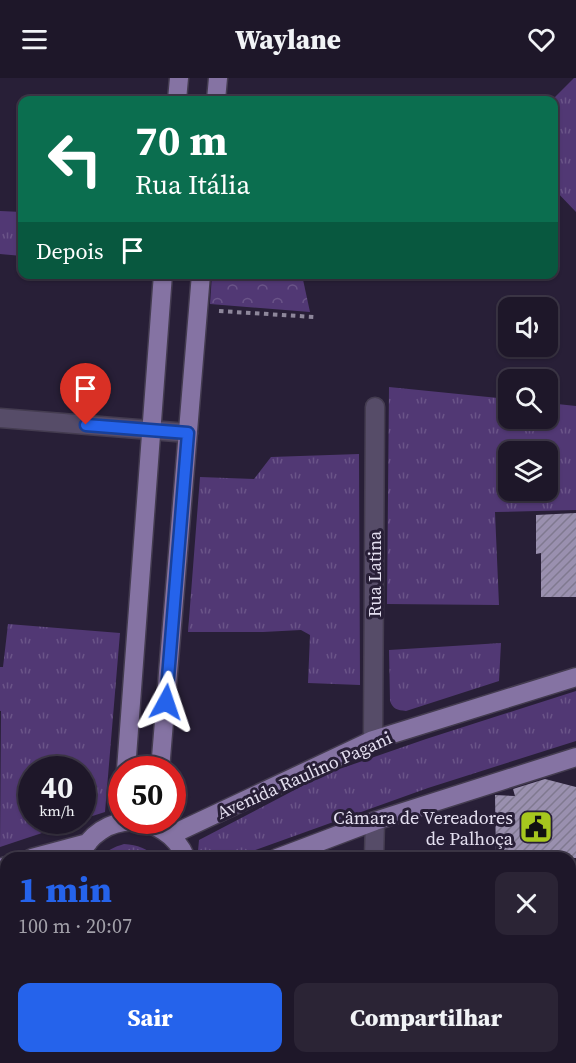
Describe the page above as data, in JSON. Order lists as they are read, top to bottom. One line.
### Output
{"streets":{"main road":["Avenida Raulino Pagani"],"street":["Rua Latina"]},"crossings":[["Rua Latina","Avenida Raulino Pagani"]],"places":{"public building":["Câmara de Vereadores de Palhoça"]},"page":{"header":"Waylane","turn":["70 m","Rua Itália"],"then":"Depois","speed":"40 km/h","limit":"50","heading":["1 min","100 m · 20:07"],"buttons":["Sair","Compartilhar"]}}
